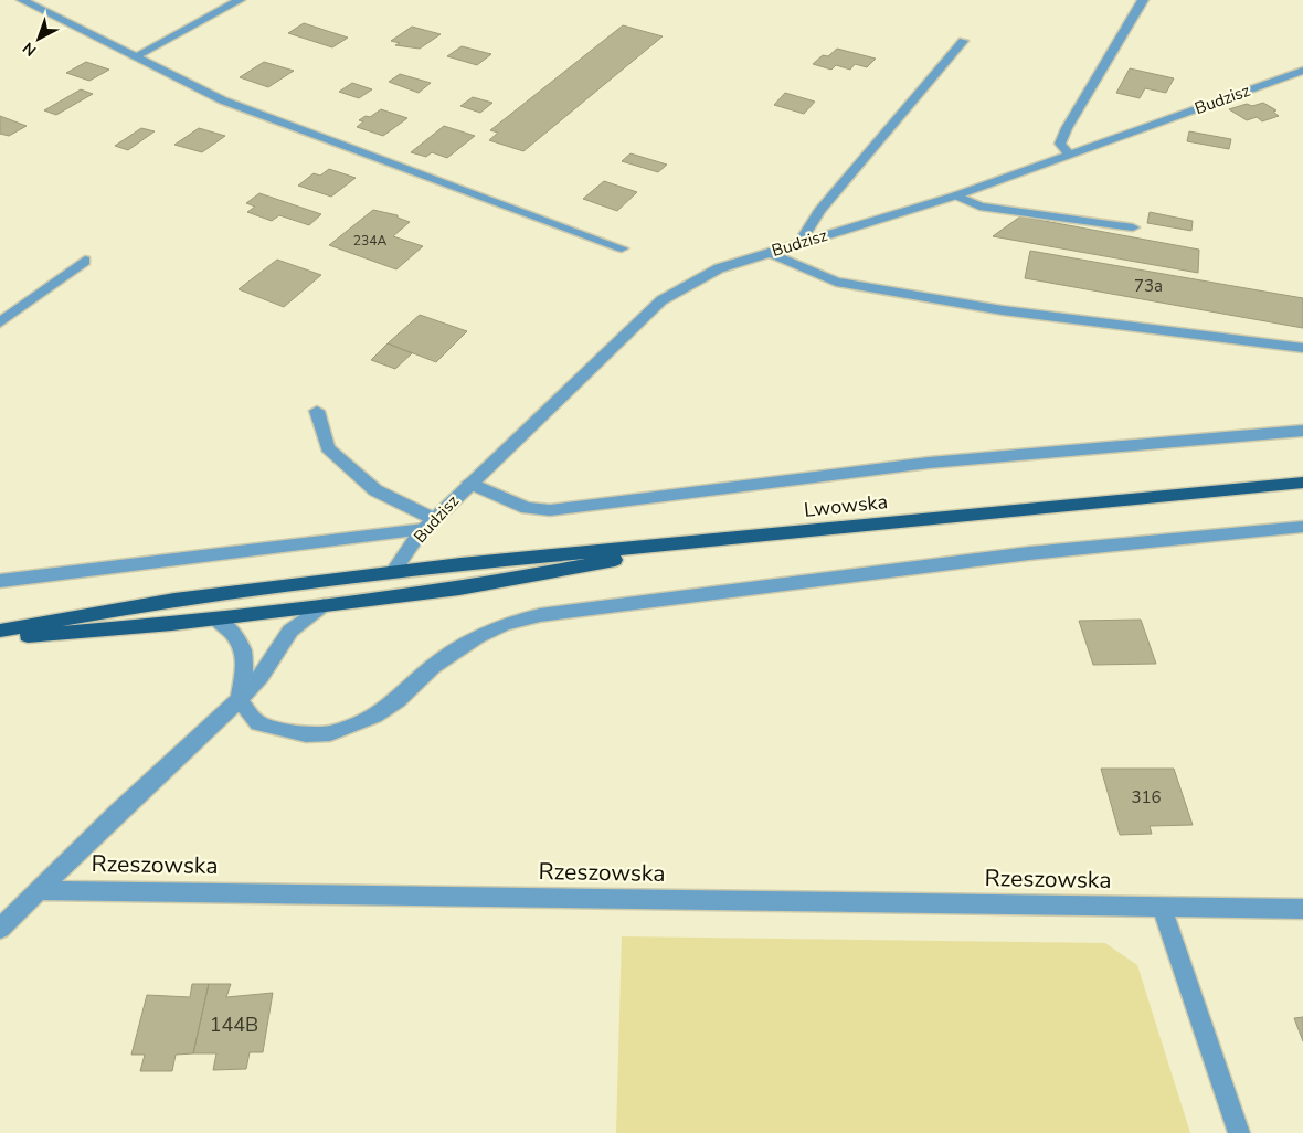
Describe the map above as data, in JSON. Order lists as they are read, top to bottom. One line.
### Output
{"streets":{"main road":["Lwowska"],"street":["Budzisz","Rzeszowska"]},"crossings":[["Budzisz","Lwowska"]],"house_numbers":["234A","73a","316","144B"],"north":"bottom left"}
